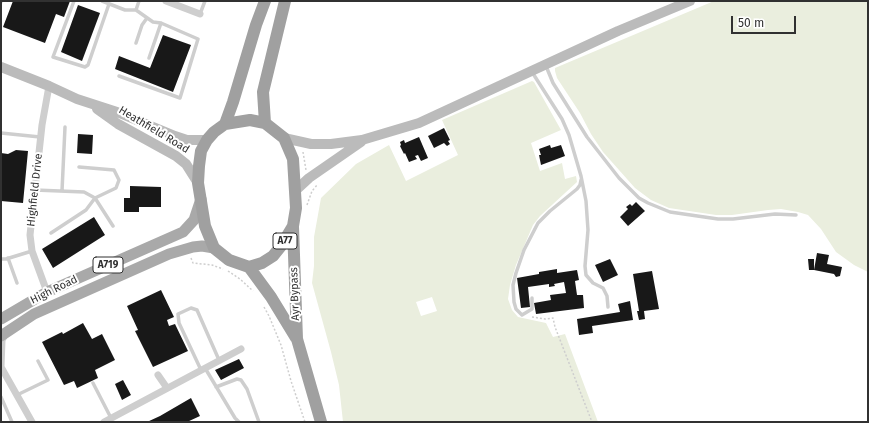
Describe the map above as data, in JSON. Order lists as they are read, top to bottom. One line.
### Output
{"streets":{"highway":["A77","Ayr Bypass"],"main road":["Heathfield Road","A719","High Road"],"street":["Highfield Drive"]},"crossings":[["Heathfield Road","Highfield Drive"],["Heathfield Road","A77"],["Heathfield Road","High Road"],["Heathfield Road","Ayr Bypass"],["Highfield Drive","High Road"],["A77","High Road"],["A77","Ayr Bypass"],["High Road","Ayr Bypass"]],"scale_bar":"50 m"}
